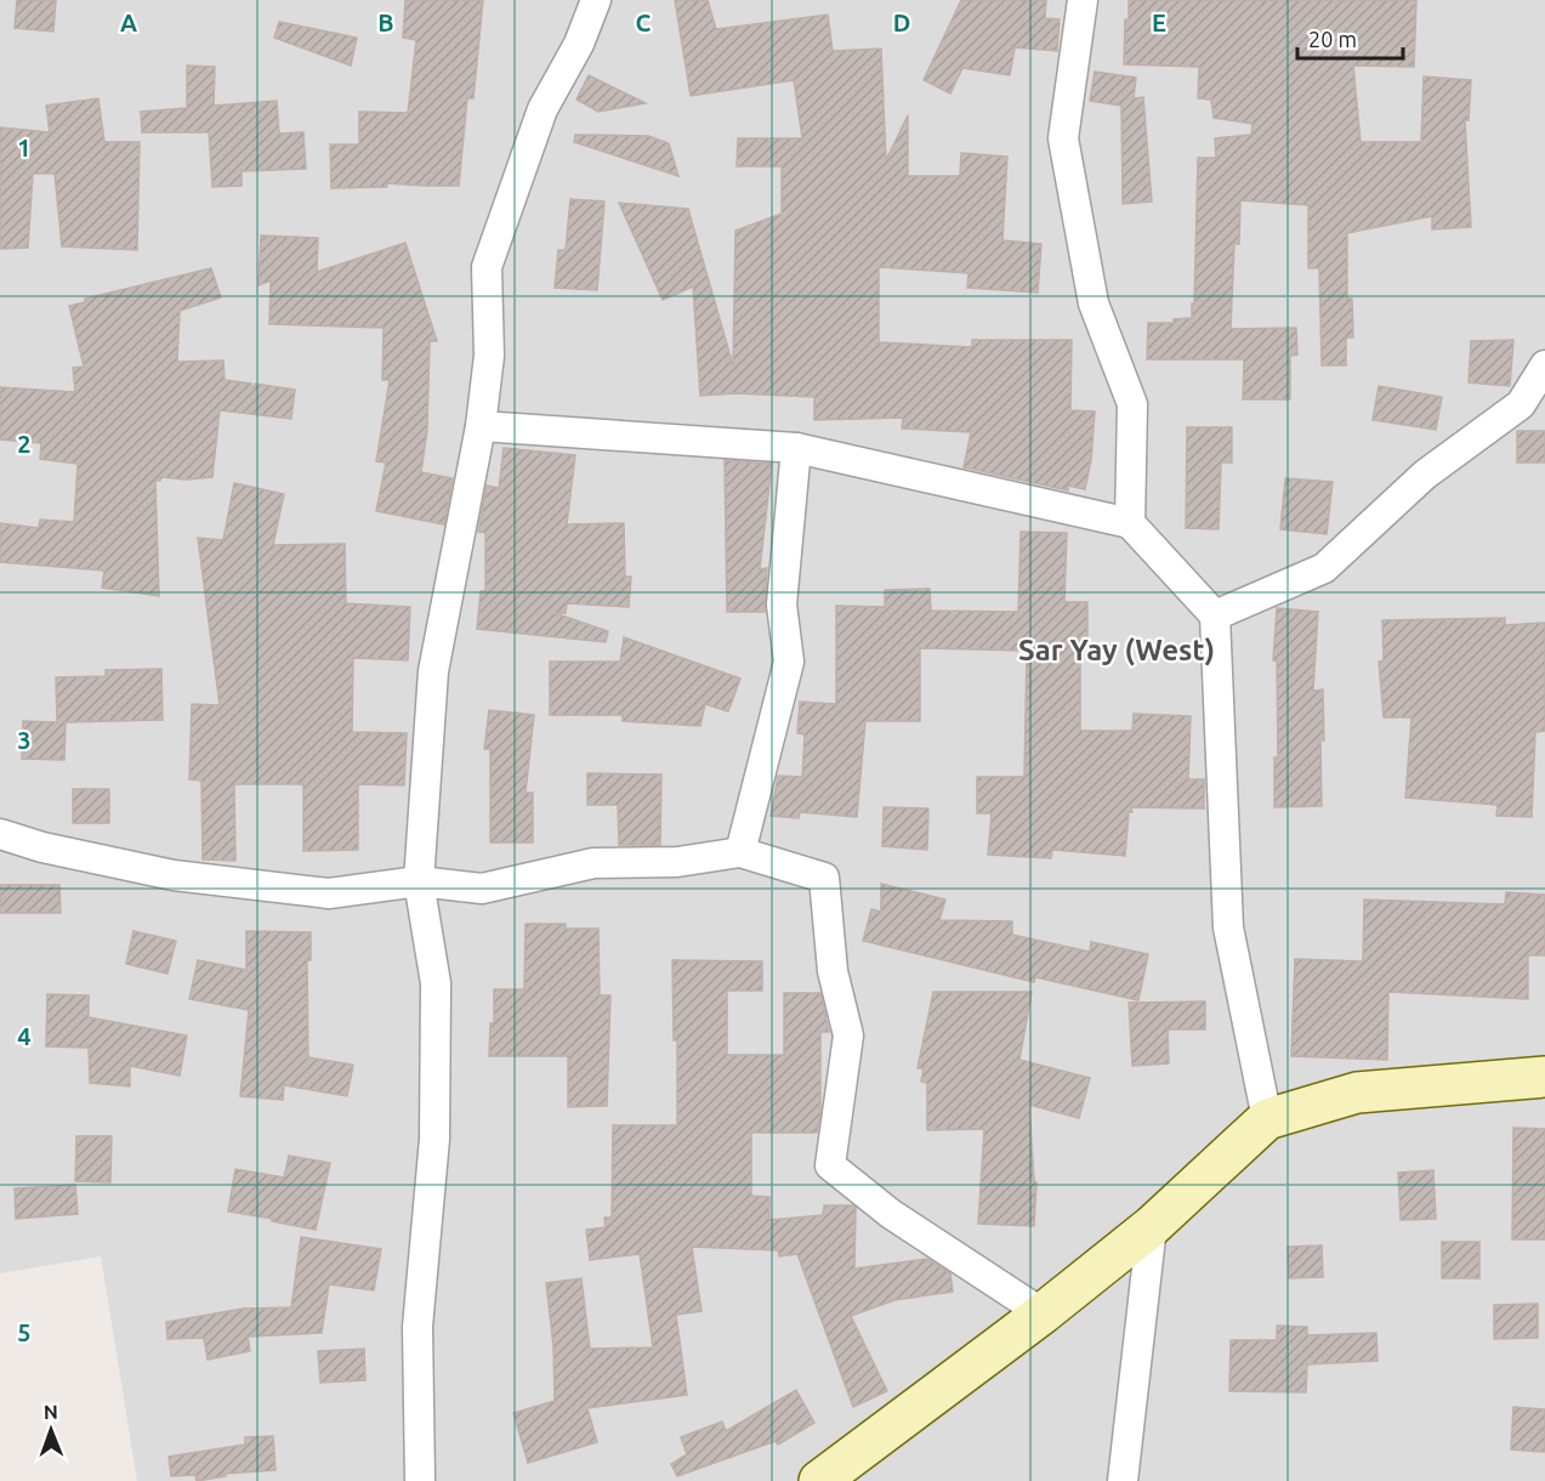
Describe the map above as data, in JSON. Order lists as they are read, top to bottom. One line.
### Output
{"districts":["Sar Yay (West)"],"scale_bar":"20 m","north":"top","grid":{"columns":["A","B","C","D","E"],"rows":["1","2","3","4","5"]}}
